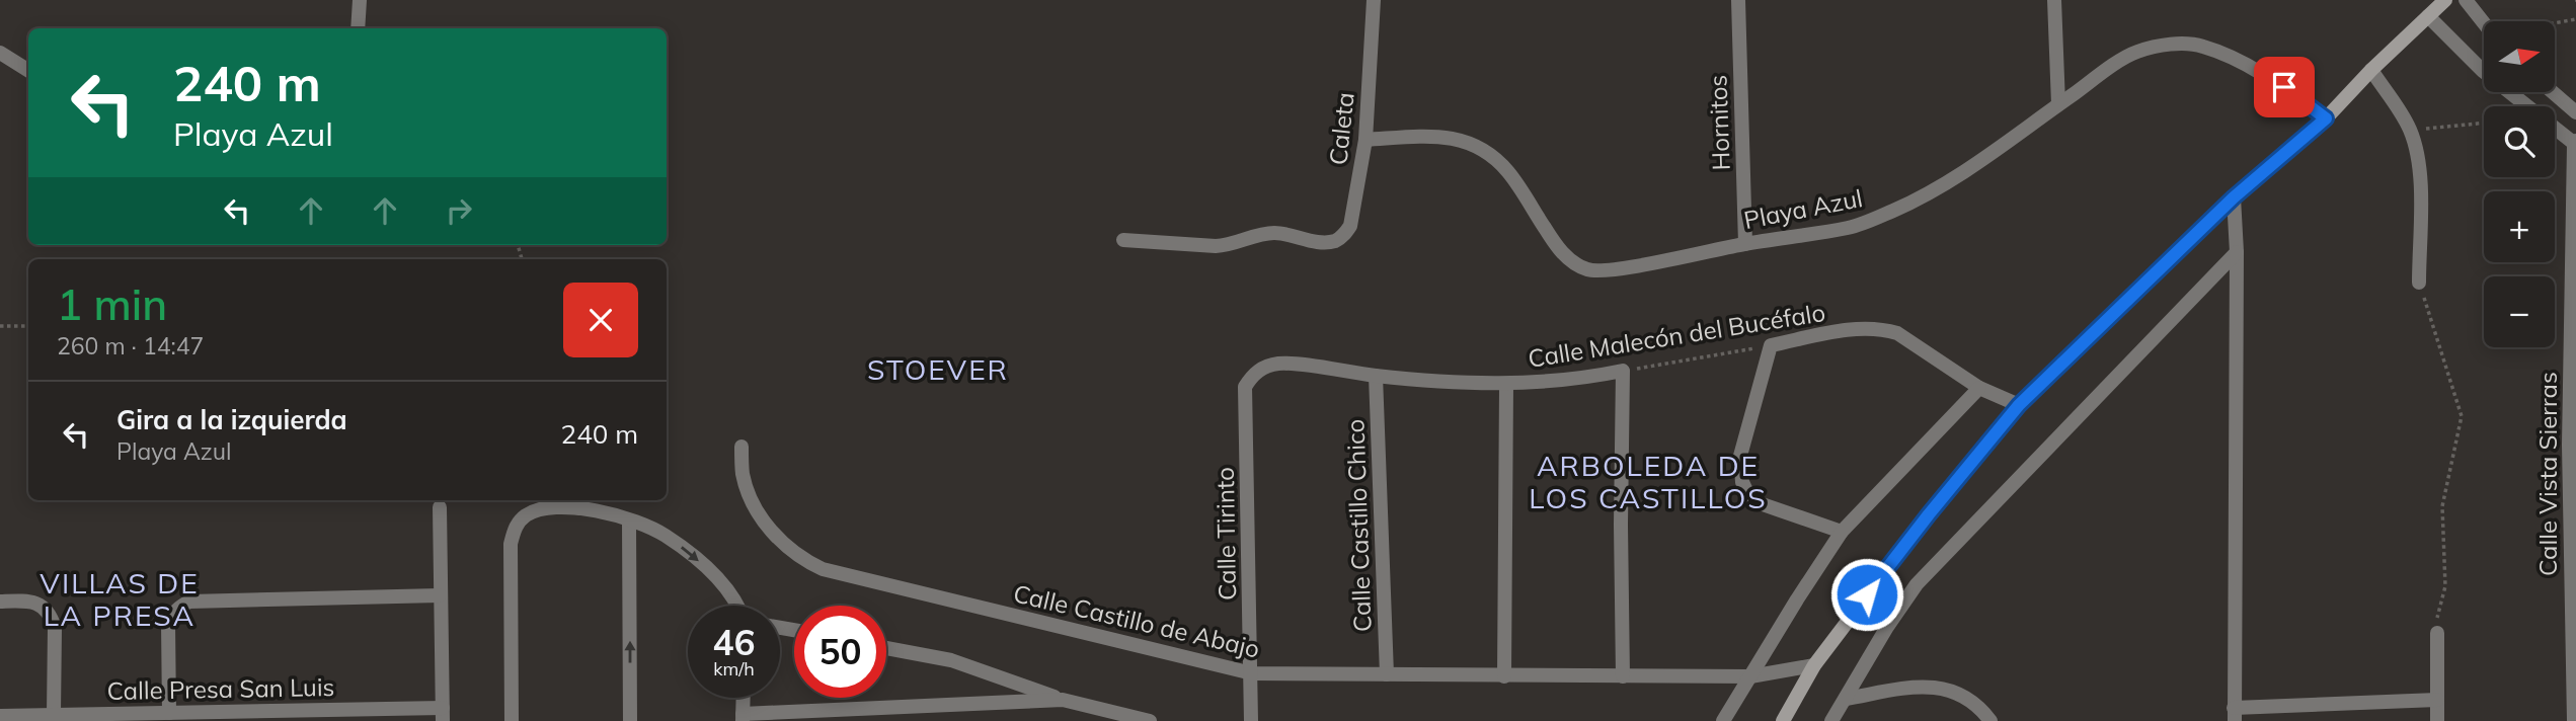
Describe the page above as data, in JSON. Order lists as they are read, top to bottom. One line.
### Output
{"streets":{"street":["Hornitos","Caleta","Playa Azul","Calle Malecón del Bucéfalo","Calle Vista Sierras","Calle Castillo Chico","Calle Tirinto","Calle Castillo de Abajo","Calle Presa San Luis"]},"crossings":[["Hornitos","Playa Azul"],["Caleta","Playa Azul"],["Calle Malecón del Bucéfalo","Calle Castillo Chico"],["Calle Malecón del Bucéfalo","Calle Tirinto"],["Calle Castillo Chico","Calle Castillo de Abajo"],["Calle Tirinto","Calle Castillo de Abajo"]],"districts":["STOEVER","ARBOLEDA DE LOS CASTILLOS","VILLAS DE LA PRESA"],"north":"right","page":{"map_buttons":["+","−"],"turn":["240 m","Playa Azul"],"heading":["1 min","260 m · 14:47"],"list":[{"name":"Gira a la izquierda","note":"Playa Azul","value":"240 m"}],"speed":"46 km/h","limit":"50"}}
